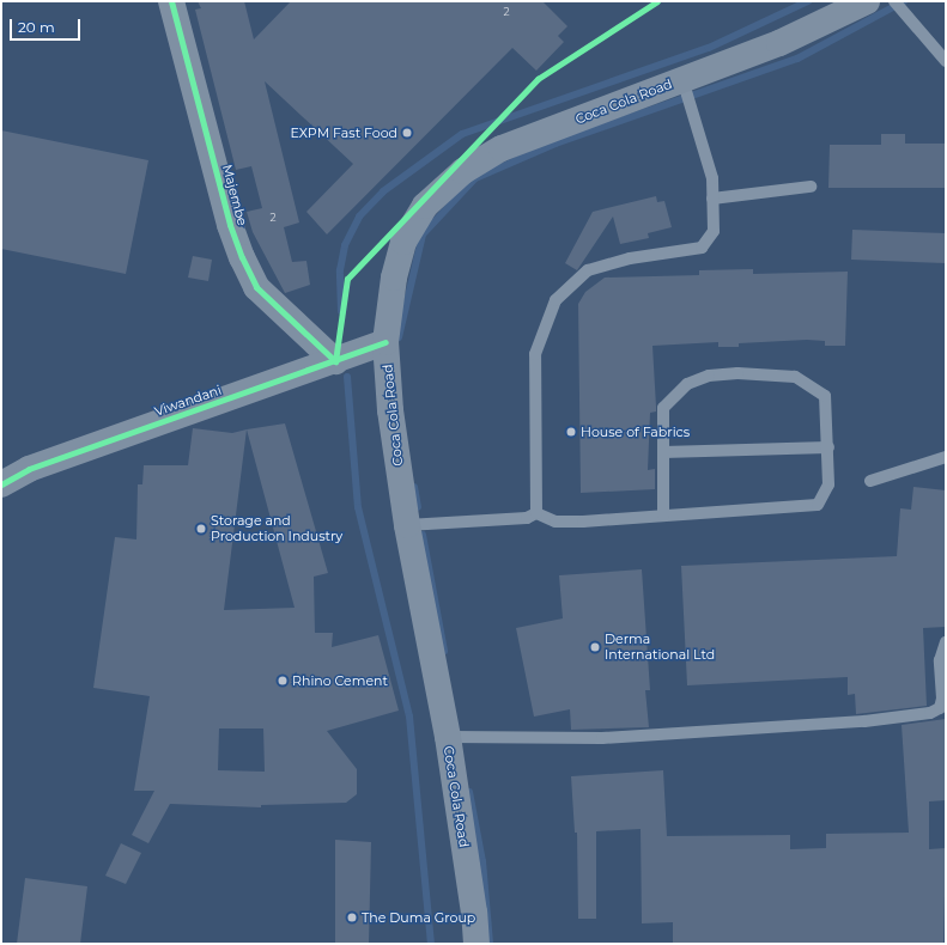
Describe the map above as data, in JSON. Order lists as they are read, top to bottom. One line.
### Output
{"streets":{"main road":["Coca Cola Road","Majembe","Viwandani"]},"crossings":[["Coca Cola Road","Viwandani"],["Majembe","Viwandani"]],"places":["EXPM Fast Food","House of Fabrics","Storage and Production Industry","Derma International Ltd","Rhino Cement","The Duma Group"],"house_numbers":["2","2"],"scale_bar":"20 m"}
